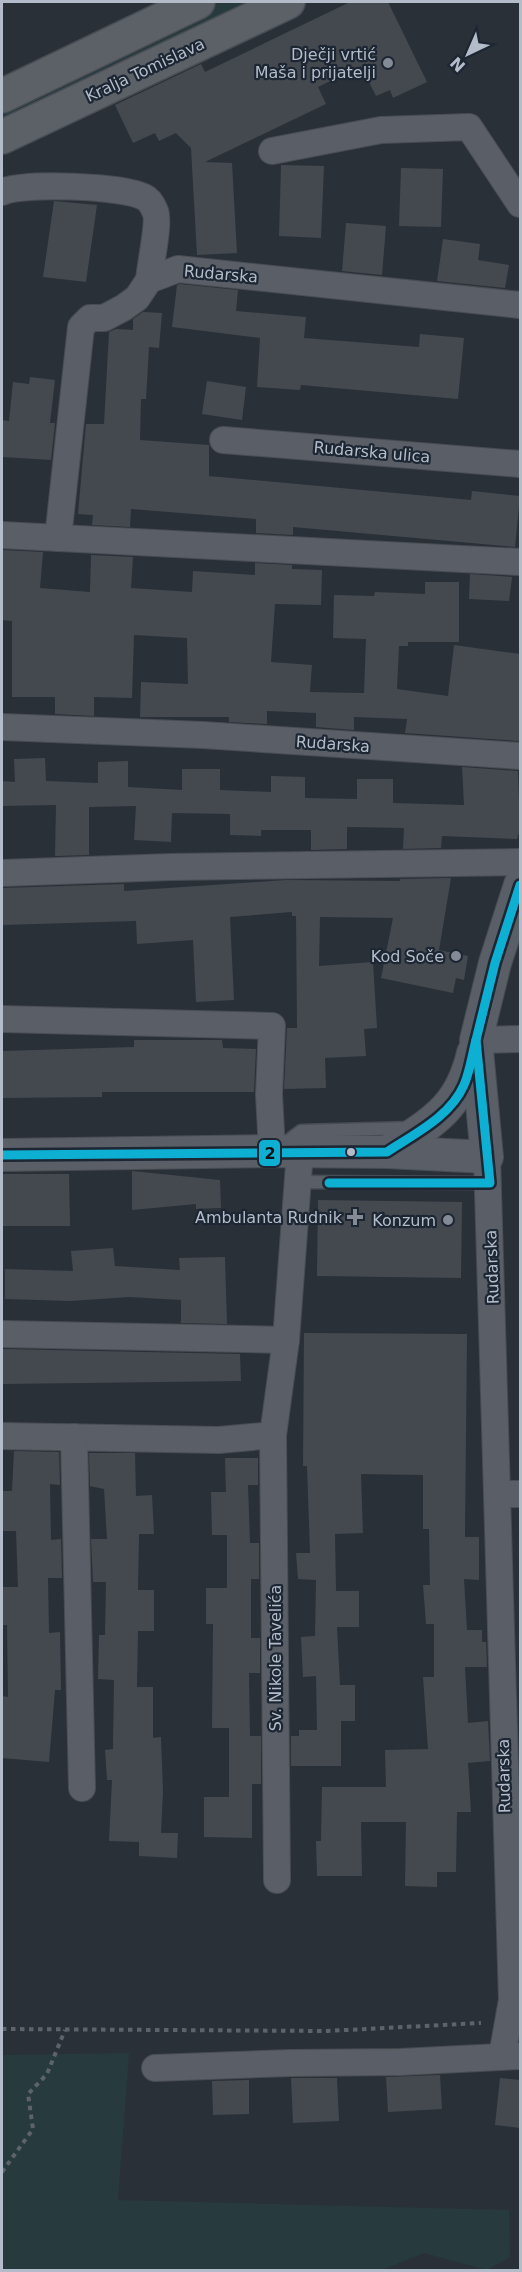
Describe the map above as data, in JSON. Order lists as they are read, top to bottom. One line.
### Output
{"streets":{"main road":["Kralja Tomislava"],"street":["Rudarska","Rudarska ulica","Sv. Nikole Tavelića"]},"places":{"other":["Dječji vrtić Maša i prijatelji","Kod Soče","Konzum"],"health":["Ambulanta Rudnik"]},"lines":["transit line 2"],"north":"bottom left"}
